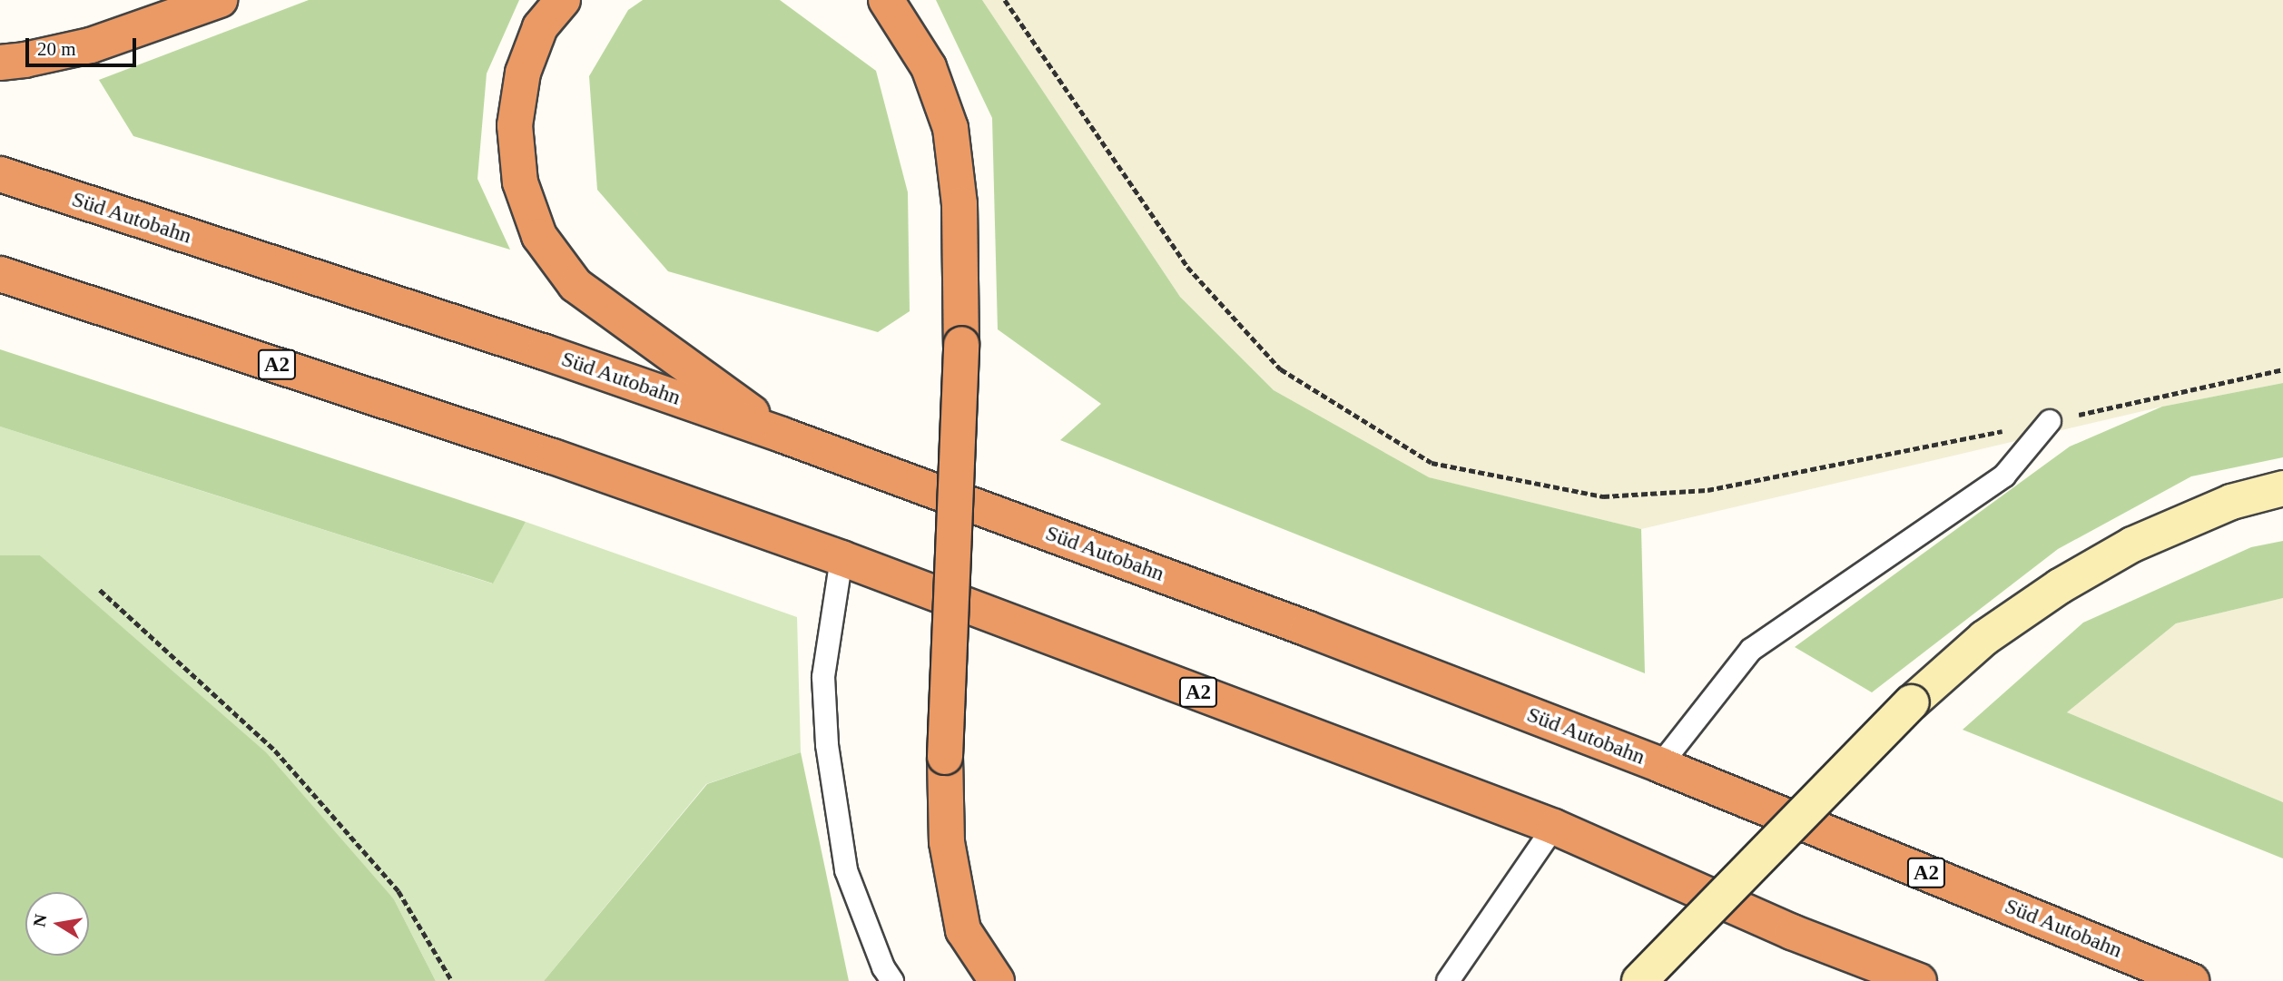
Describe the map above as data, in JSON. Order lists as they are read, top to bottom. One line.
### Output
{"streets":{"highway":["Süd Autobahn","A2"]},"scale_bar":"20 m","north":"left"}
